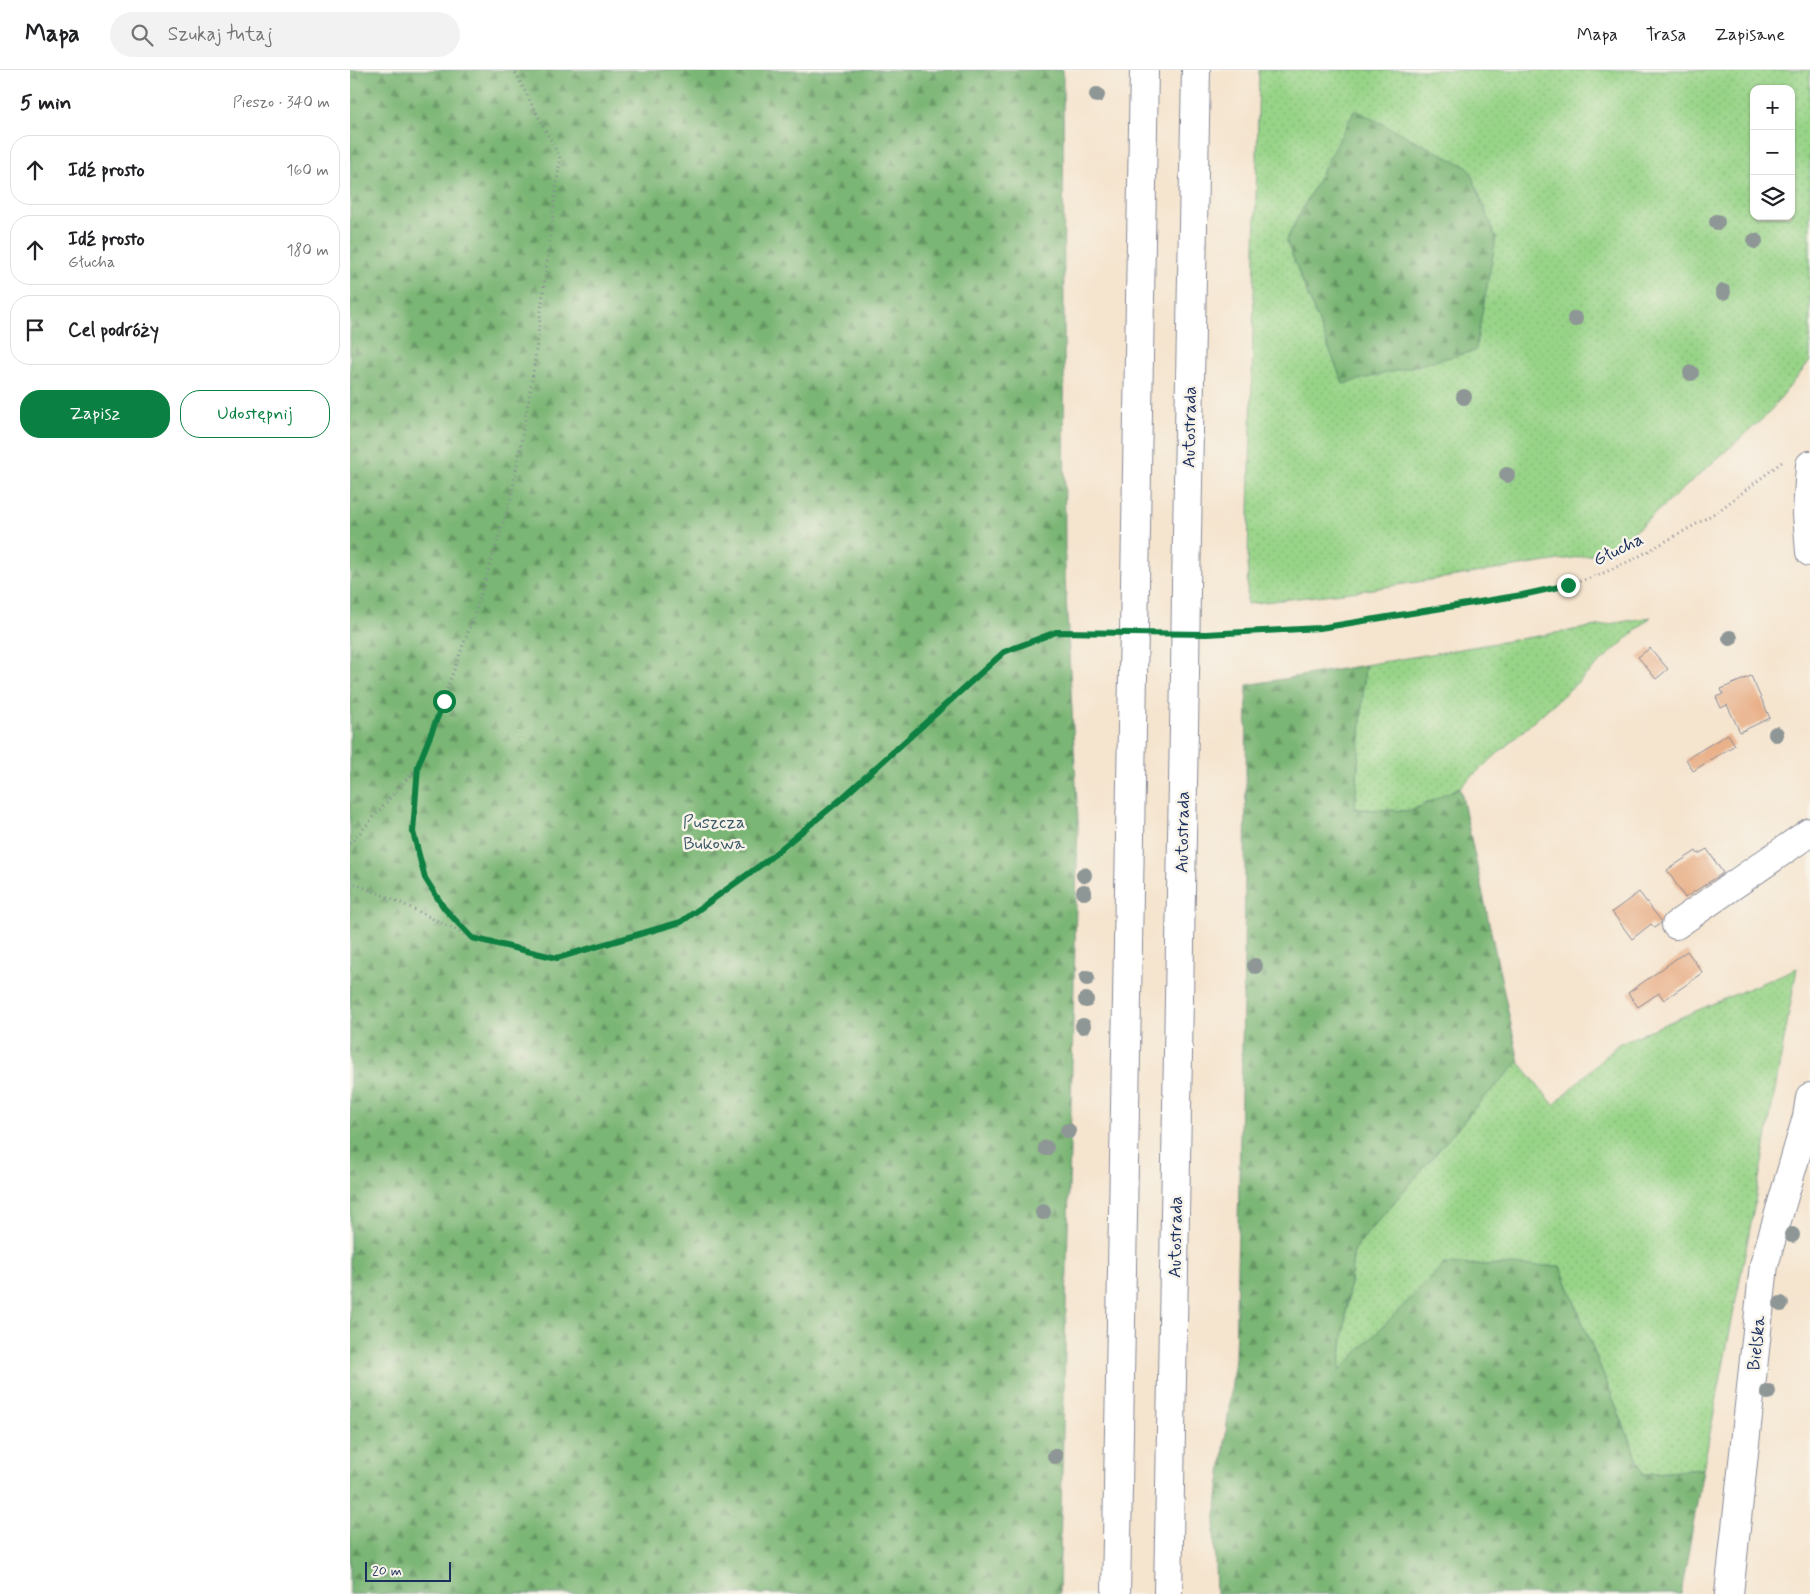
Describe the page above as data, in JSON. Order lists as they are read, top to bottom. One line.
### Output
{"streets":{"main road":["Autostrada","Bielska"],"path":["Głucha"]},"parks":["Puszcza Bukowa"],"scale_bar":"20 m","page":{"header":"Mapa","search":"Szukaj tutaj","nav":["Mapa","Trasa","Zapisane"],"heading":["5 min","Pieszo · 340 m"],"map_buttons":["+","−"],"list":[["Idź prosto","160 m"],["Idź prosto","Głucha","180 m"],"Cel podróży"],"buttons":["Zapisz","Udostępnij"],"scale":"20 m"}}
